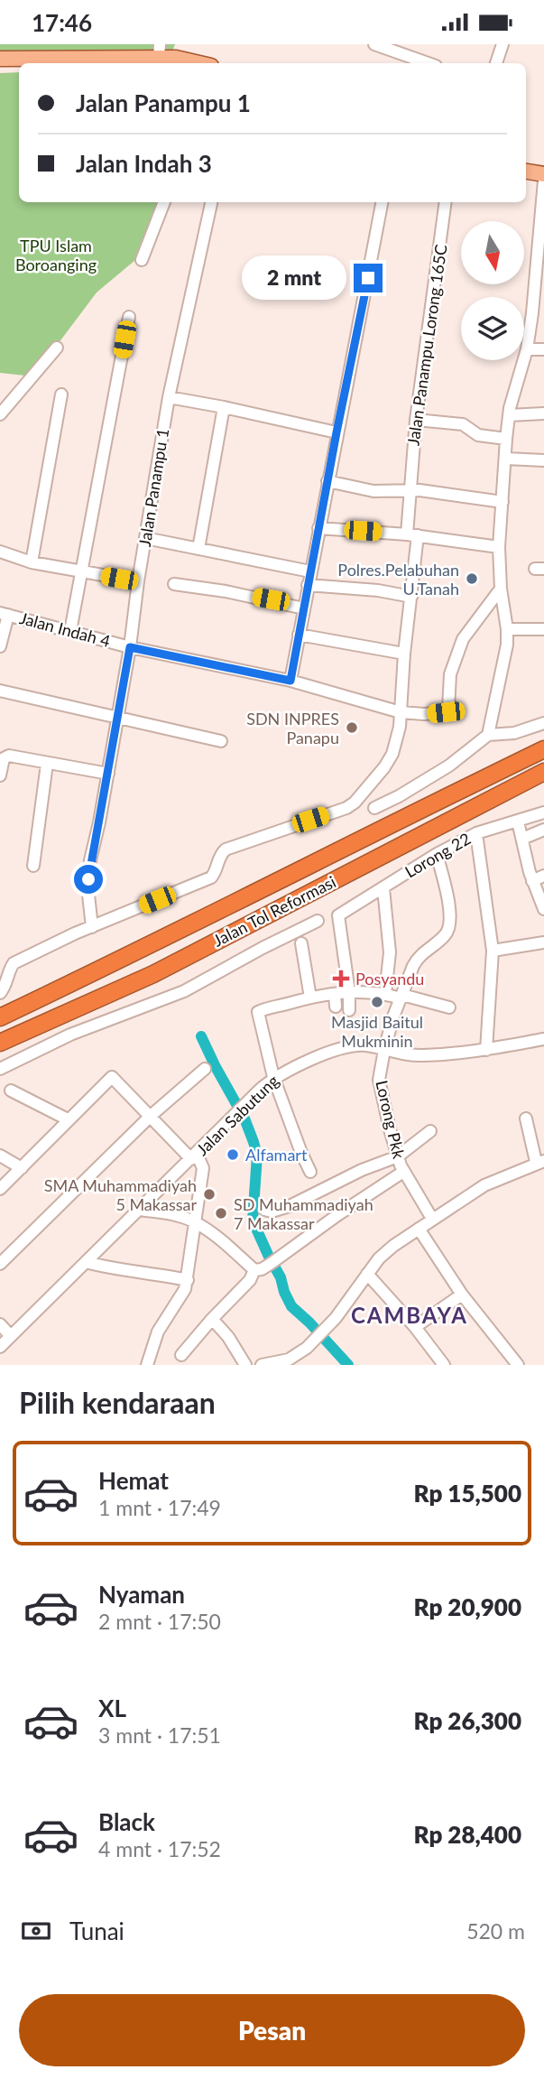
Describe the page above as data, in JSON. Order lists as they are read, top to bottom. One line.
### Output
{"streets":{"highway":["Jalan Tol Reformasi"],"street":["Jalan Panampu Lorong 165C","Jalan Panampu 1","Jalan Indah 4","Lorong 22","Jalan Sabutung","Lorong Pkk"]},"crossings":[["Jalan Panampu Lorong 165C","Jalan Panampu 1"],["Jalan Panampu Lorong 165C","Jalan Indah 4"],["Jalan Panampu 1","Jalan Indah 4"],["Lorong 22","Lorong Pkk"],["Jalan Sabutung","Lorong Pkk"]],"districts":["CAMBAYA"],"parks":["TPU Islam Boroanging"],"places":{"other":["Polres.Pelabuhan U.Tanah","SDN INPRES Panapu","Masjid Baitul Mukminin","Alfamart","SMA Muhammadiyah 5 Makassar","SD Muhammadiyah 7 Makassar"],"health":["Posyandu"]},"north":"bottom","page":{"status":"17:46","banner":["Jalan Panampu 1","Jalan Indah 3"],"bubble":"2 mnt","heading":"Pilih kendaraan","list":[{"name":"Hemat","note":"1 mnt · 17:49","value":"Rp 15,500"},{"name":"Nyaman","note":"2 mnt · 17:50","value":"Rp 20,900"},{"name":"XL","note":"3 mnt · 17:51","value":"Rp 26,300"},{"name":"Black","note":"4 mnt · 17:52","value":"Rp 28,400"}],"pay":["Tunai","520 m"],"buttons":"Pesan"}}
